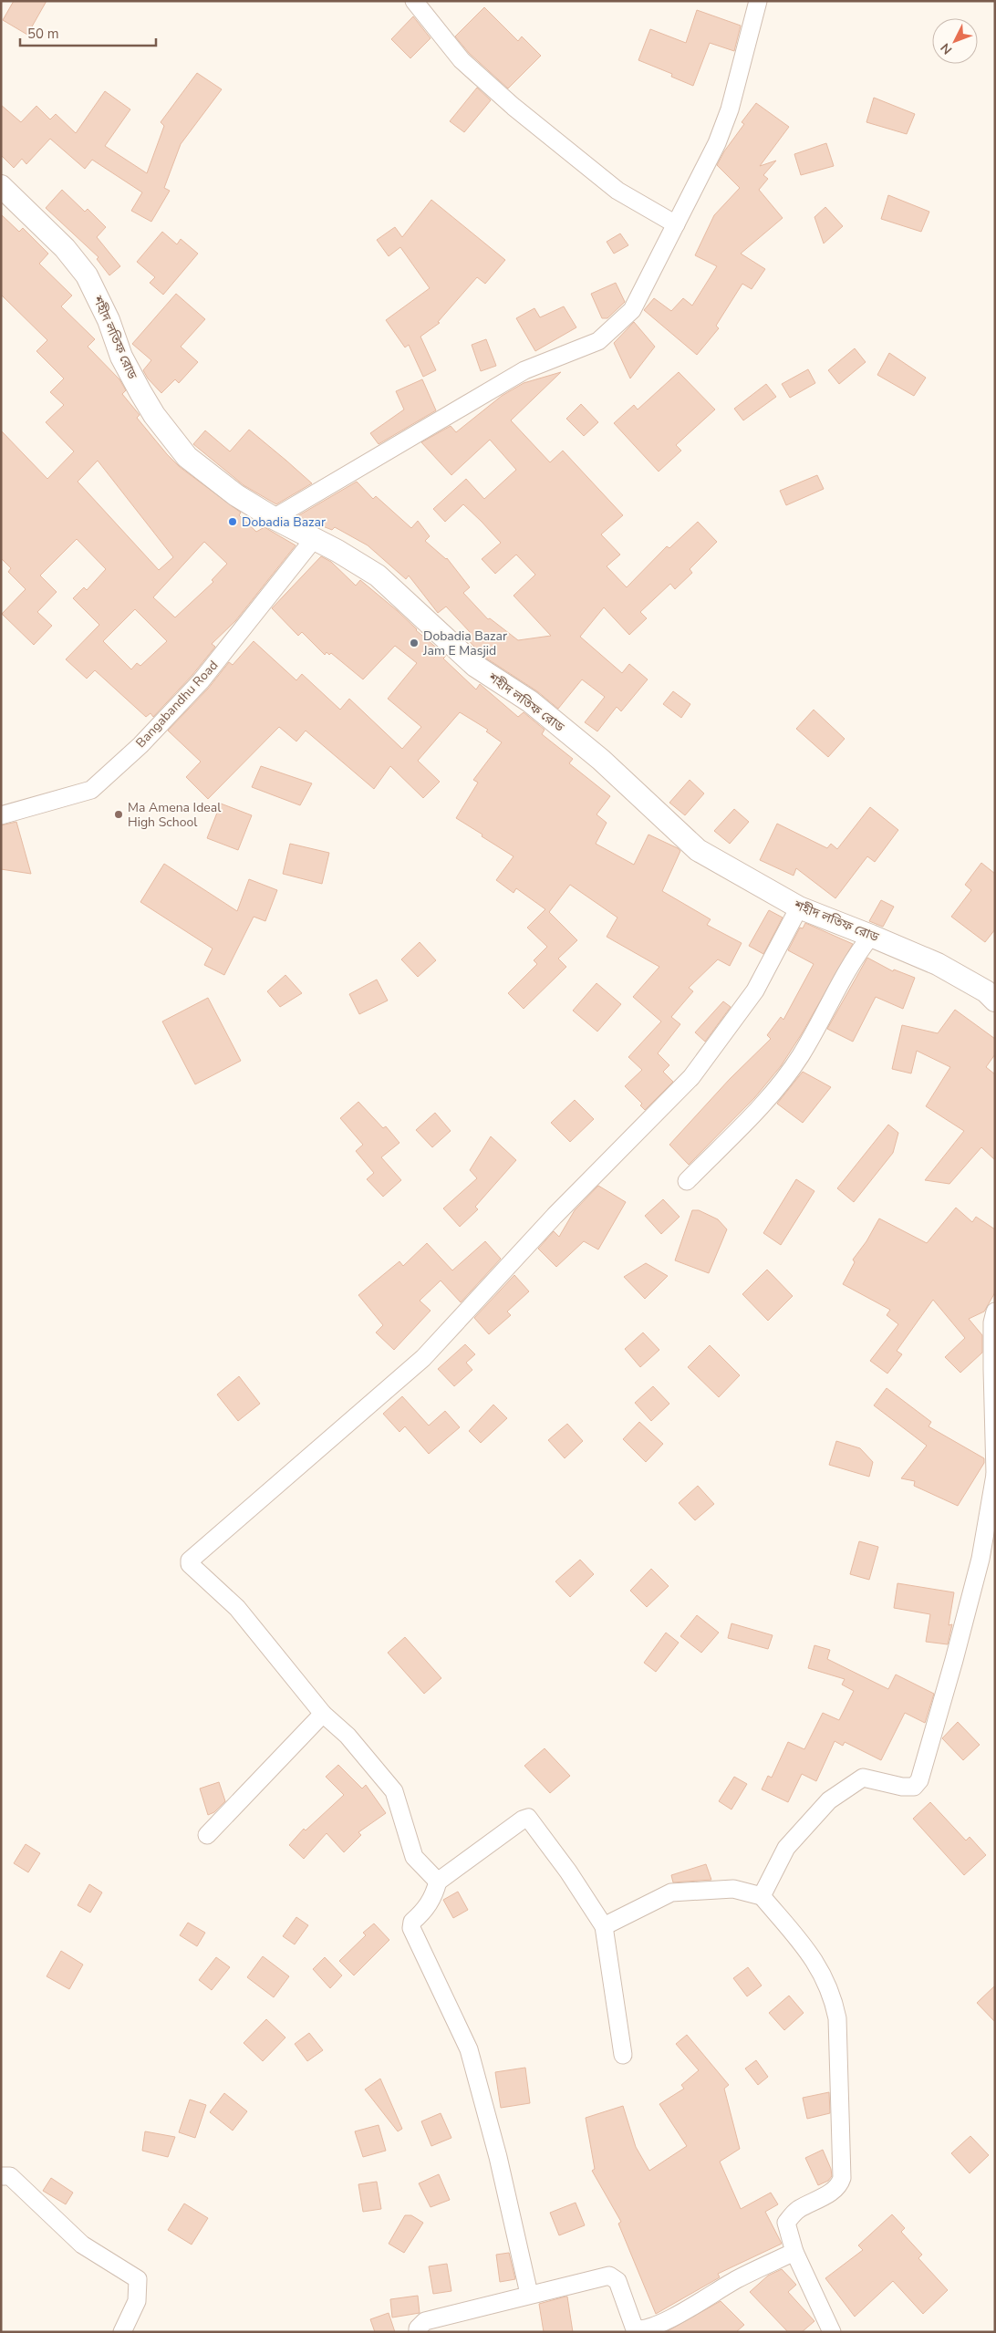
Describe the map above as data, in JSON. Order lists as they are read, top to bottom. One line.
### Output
{"streets":{"street":["শহীদ লতিফ রোড","Bangabandhu Road"]},"crossings":[["শহীদ লতিফ রোড","Bangabandhu Road"]],"places":["Dobadia Bazar","Dobadia Bazar Jam E Masjid","Ma Amena Ideal High School"],"scale_bar":"50 m","north":"bottom left"}
